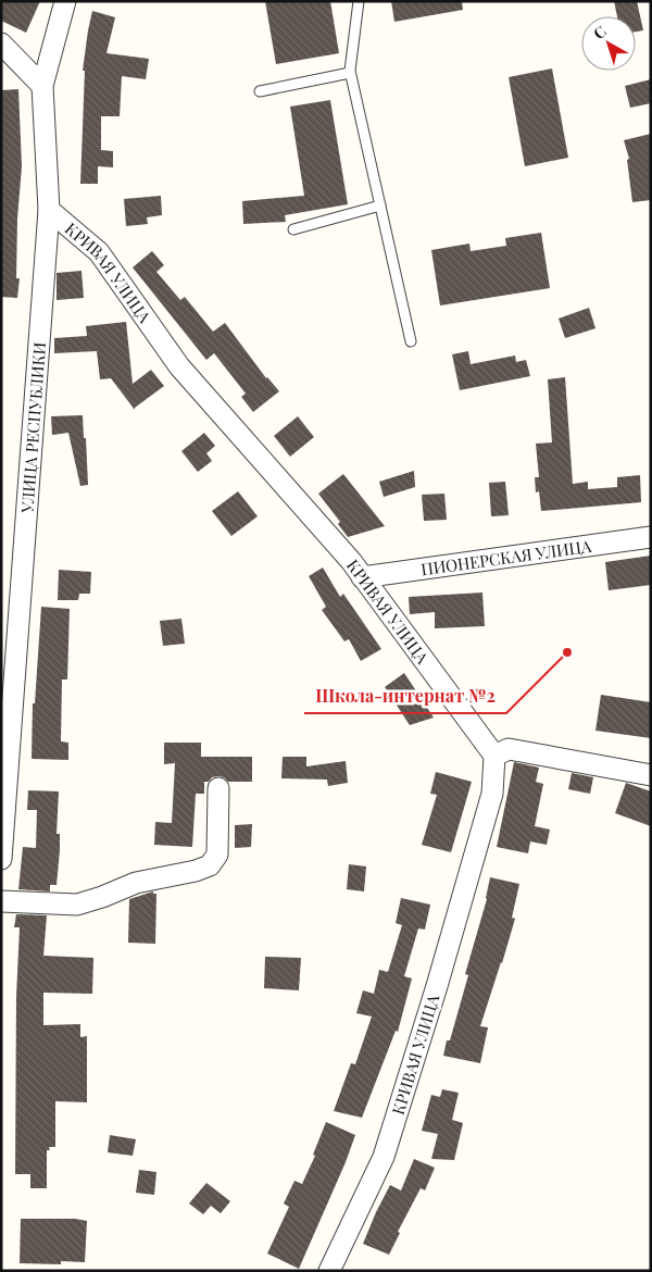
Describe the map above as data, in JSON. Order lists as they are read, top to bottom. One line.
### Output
{"streets":{"street":["КРИВАЯ УЛИЦА","УЛИЦА РЕСПУБЛИКИ","ПИОНЕРСКАЯ УЛИЦА"]},"crossings":[["КРИВАЯ УЛИЦА","УЛИЦА РЕСПУБЛИКИ"],["КРИВАЯ УЛИЦА","ПИОНЕРСКАЯ УЛИЦА"]],"places":["Школа-интернат №2"],"north":"top left"}
